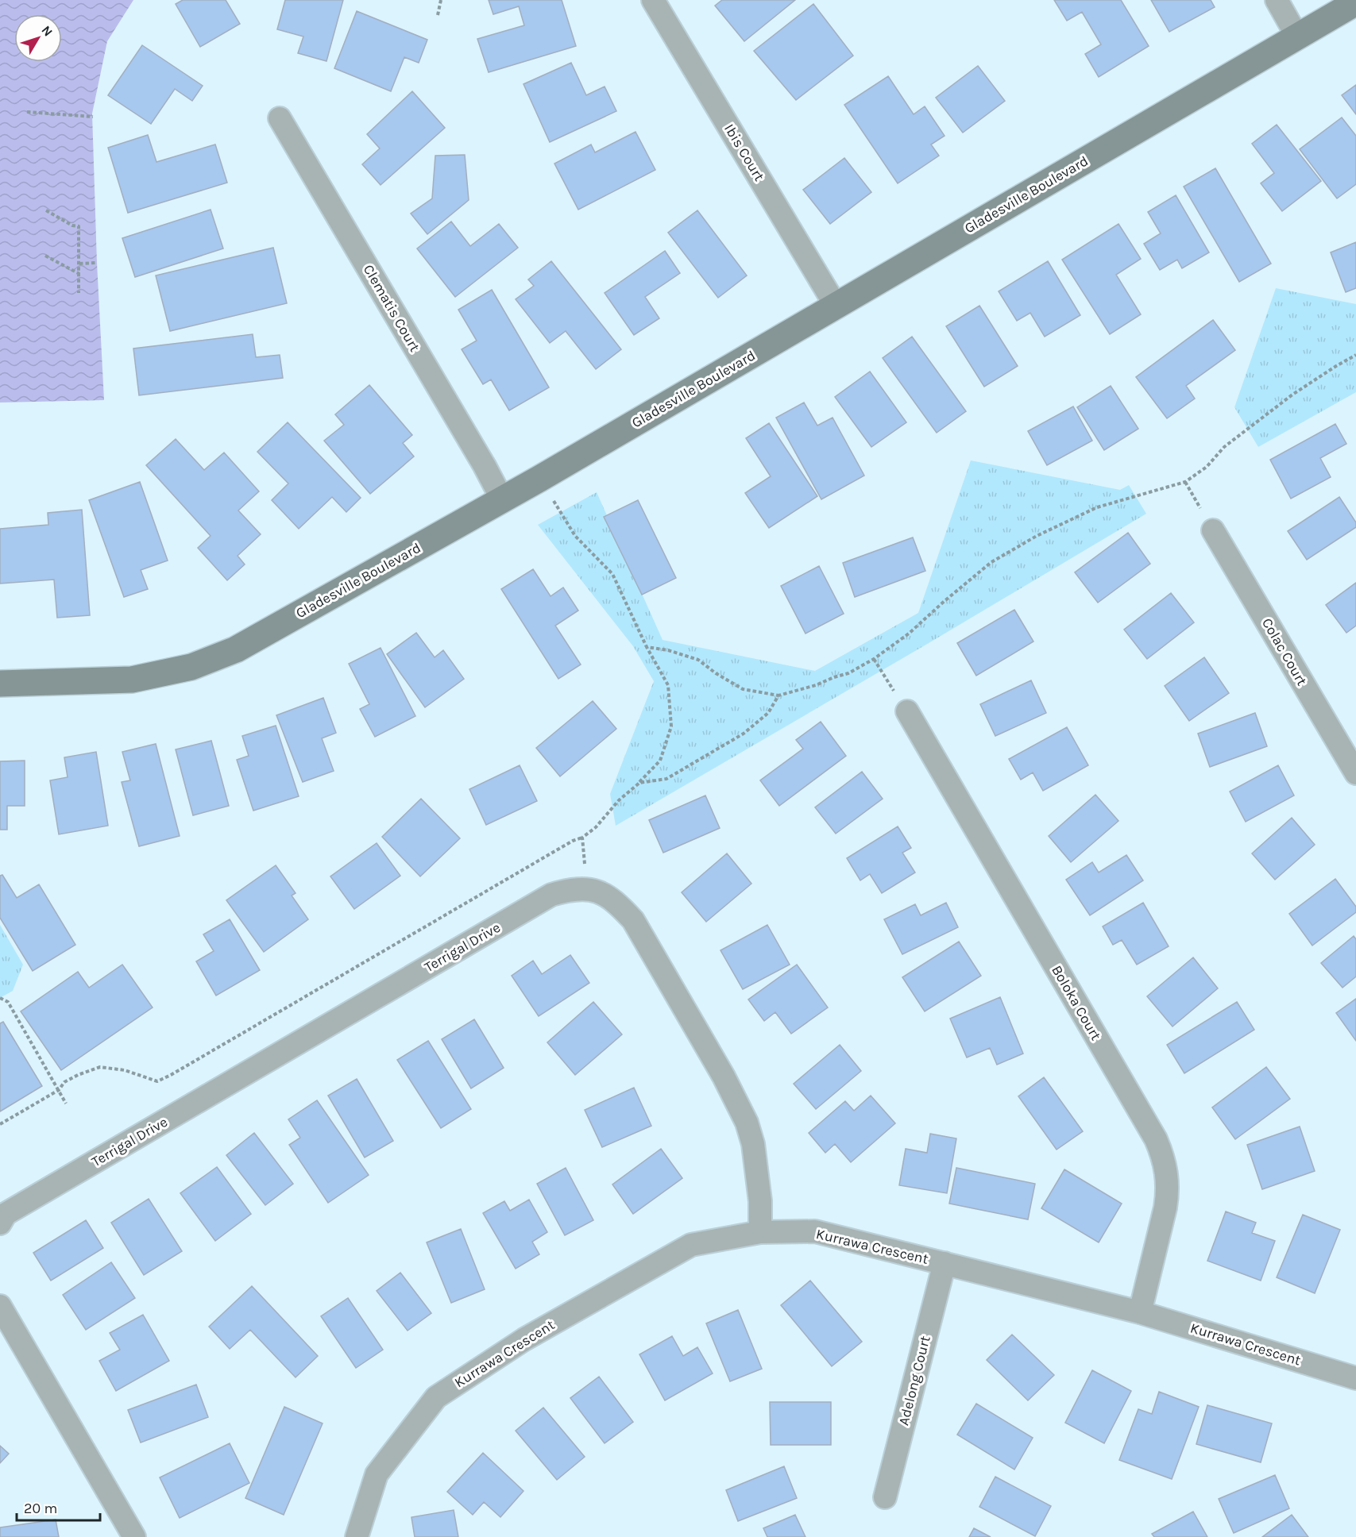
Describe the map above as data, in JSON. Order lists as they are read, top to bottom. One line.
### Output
{"streets":{"street":["Ibis Court","Gladesville Boulevard","Clematis Court","Colac Court","Terrigal Drive","Boloka Court","Kurrawa Crescent","Adelong Court"]},"crossings":[["Ibis Court","Gladesville Boulevard"],["Gladesville Boulevard","Clematis Court"],["Terrigal Drive","Kurrawa Crescent"],["Boloka Court","Kurrawa Crescent"],["Kurrawa Crescent","Adelong Court"]],"scale_bar":"20 m","north":"top right"}
